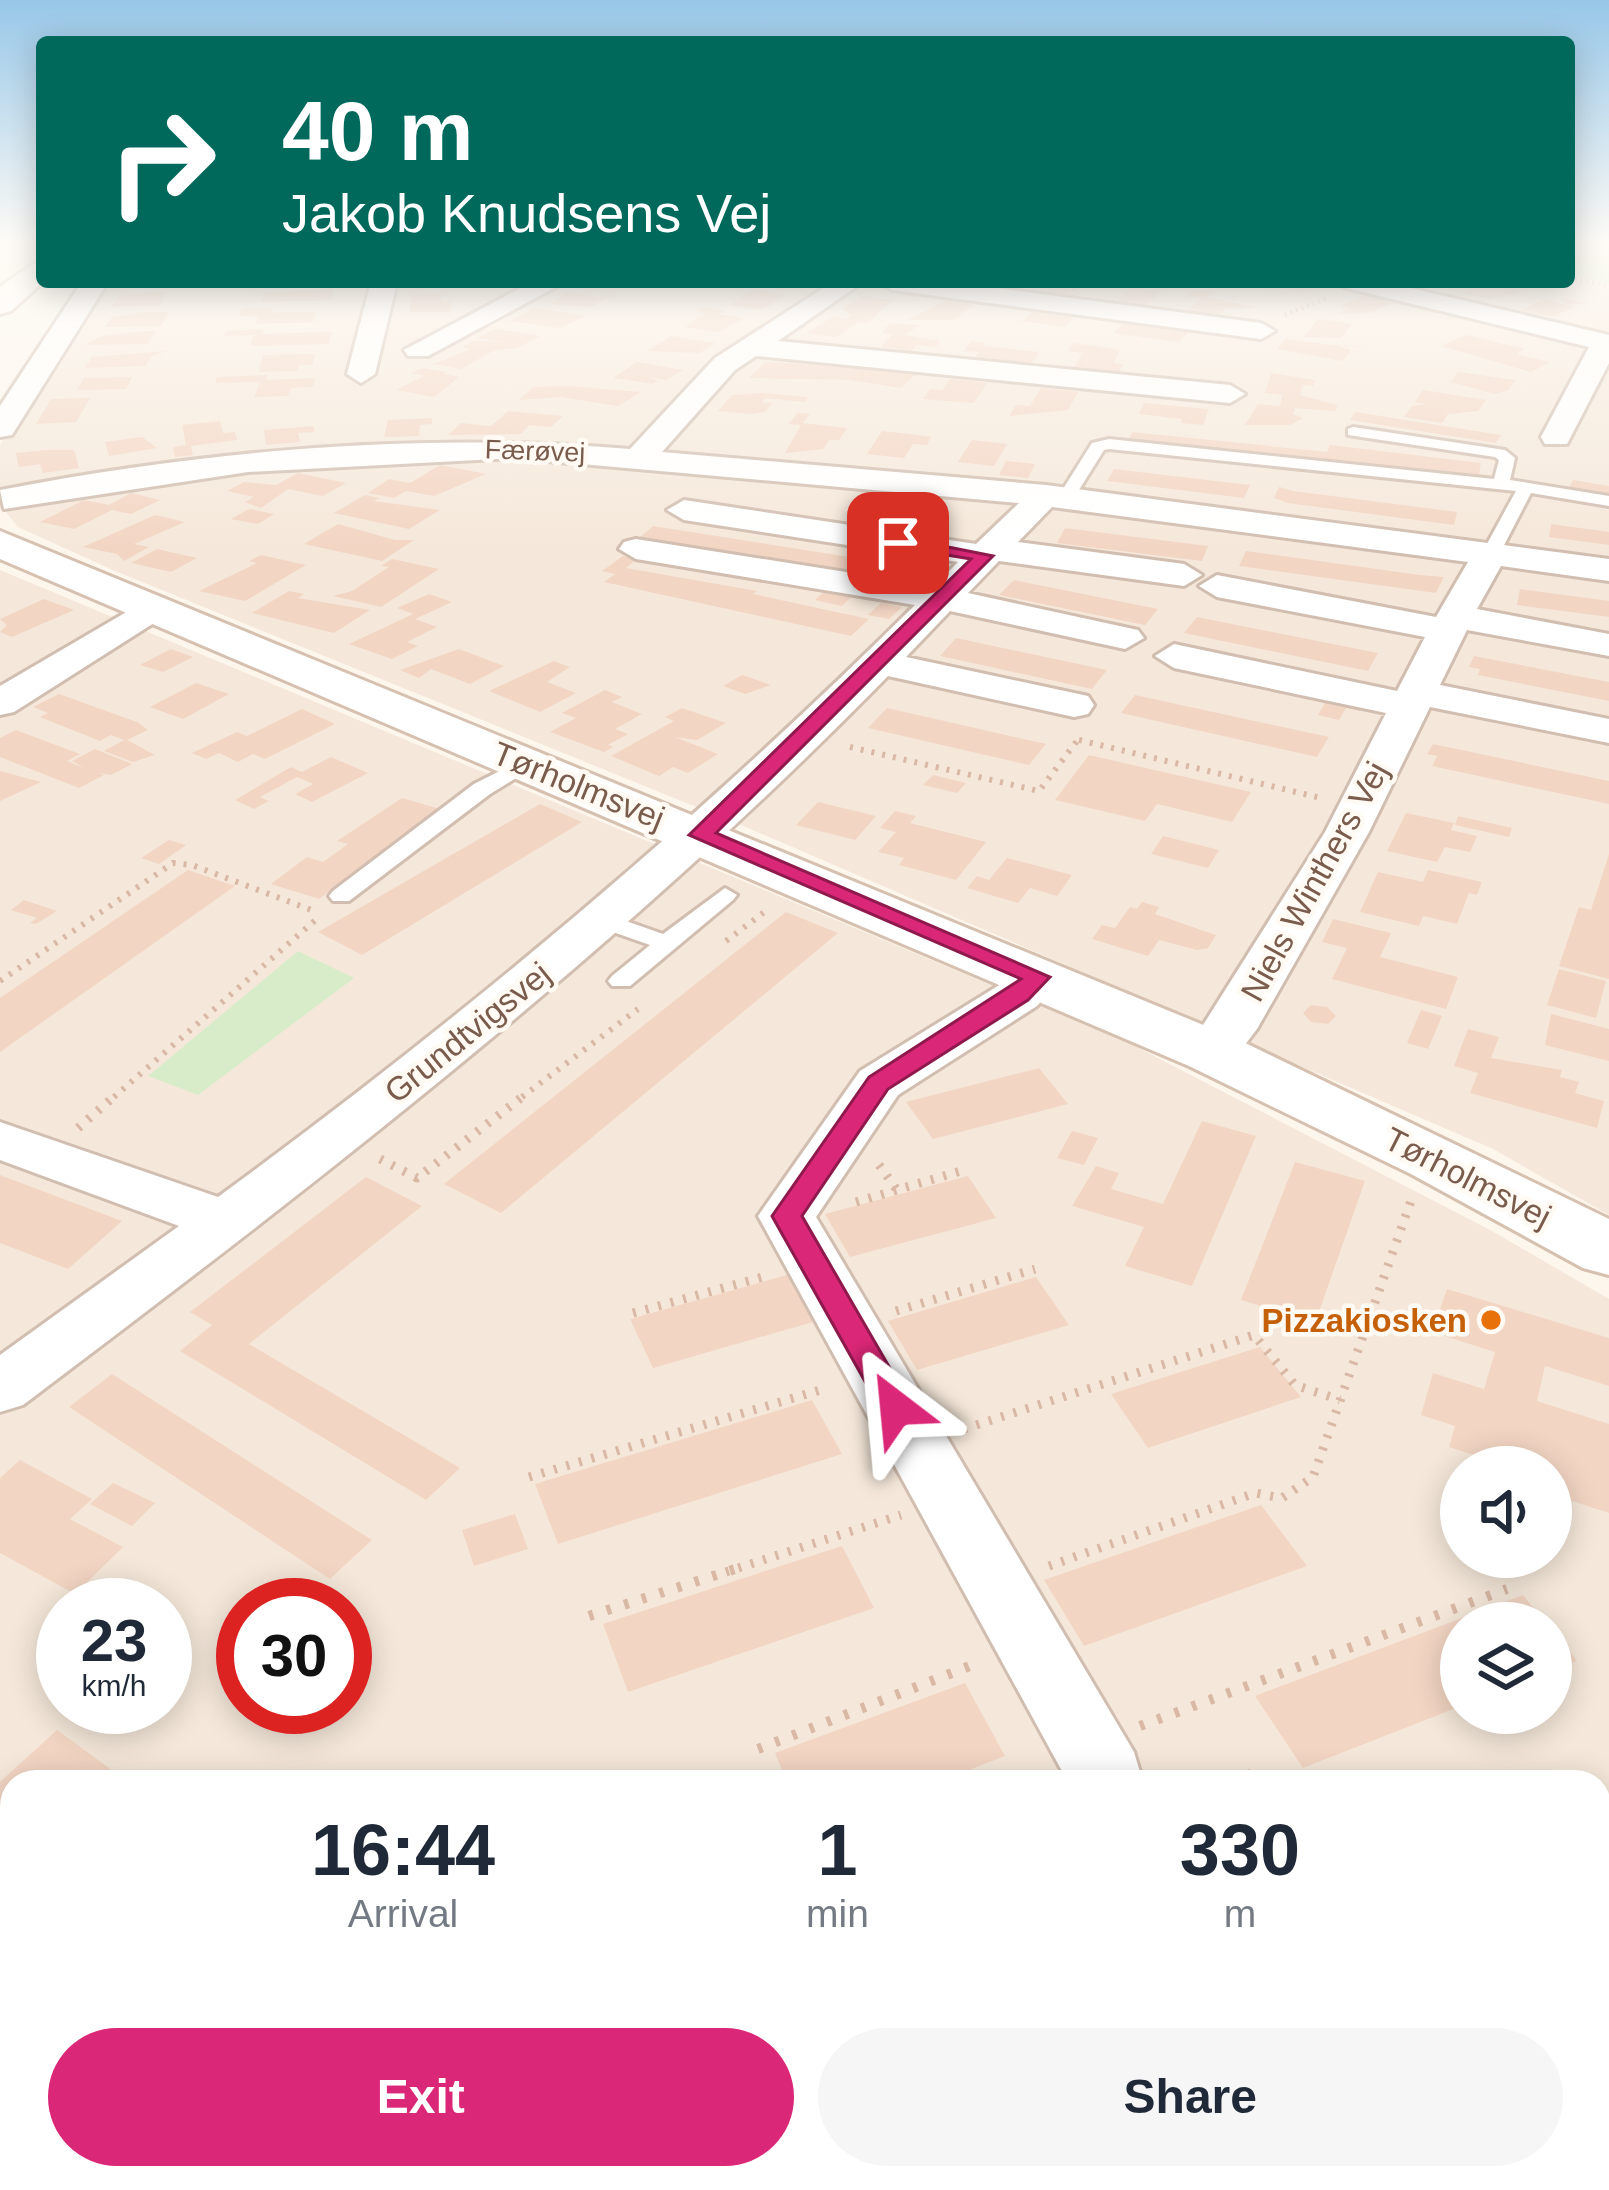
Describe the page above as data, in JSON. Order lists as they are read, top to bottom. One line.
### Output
{"streets":{"street":["Færøvej","Tørholmsvej","Niels Winthers Vej","Grundtvigsvej"]},"crossings":[["Færøvej","Tørholmsvej"],["Færøvej","Niels Winthers Vej"],["Færøvej","Grundtvigsvej"],["Tørholmsvej","Niels Winthers Vej"],["Tørholmsvej","Grundtvigsvej"]],"places":["Pizzakiosken"],"page":{"turn":["40 m","Jakob Knudsens Vej"],"speed":"23 km/h","limit":"30","eta":["16:44","Arrival","1","min","330","m"],"buttons":["Exit","Share"]}}
